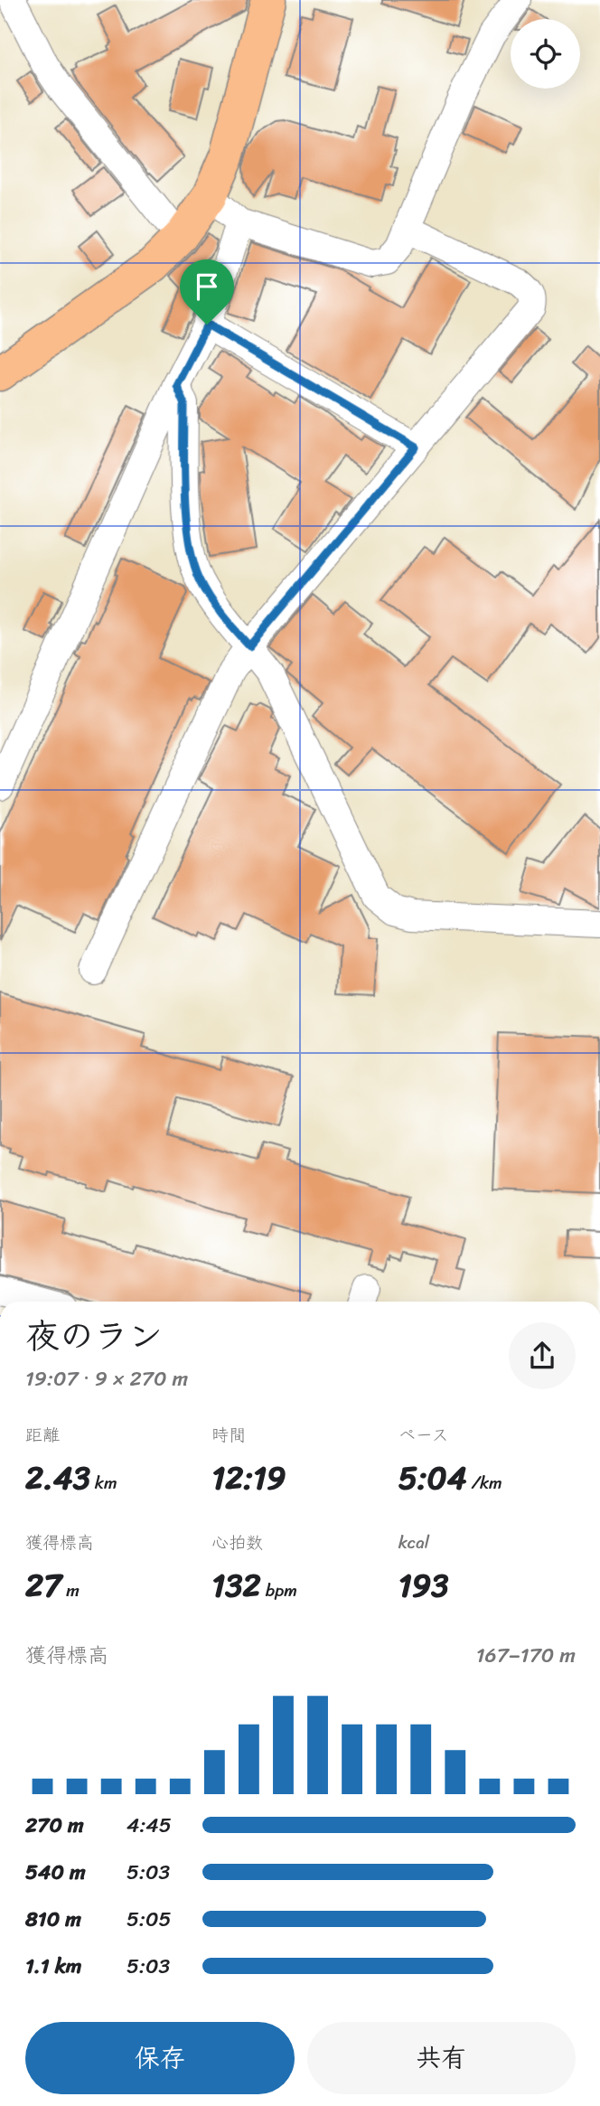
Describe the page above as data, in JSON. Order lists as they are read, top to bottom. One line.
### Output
{"page":{"heading":["夜のラン","19:07 · 9 × 270 m"],"stats":[["距離","2.43 km"],["時間","12:19"],["ペース","5:04 /km"],["獲得標高","27 m"],["心拍数","132 bpm"],["kcal","193"]],"chart":["獲得標高","167–170 m"],"list":[{"name":"270 m","note":"4:45"},{"name":"540 m","note":"5:03"},{"name":"810 m","note":"5:05"},{"name":"1.1 km","note":"5:03"}],"buttons":["保存","共有"]}}
